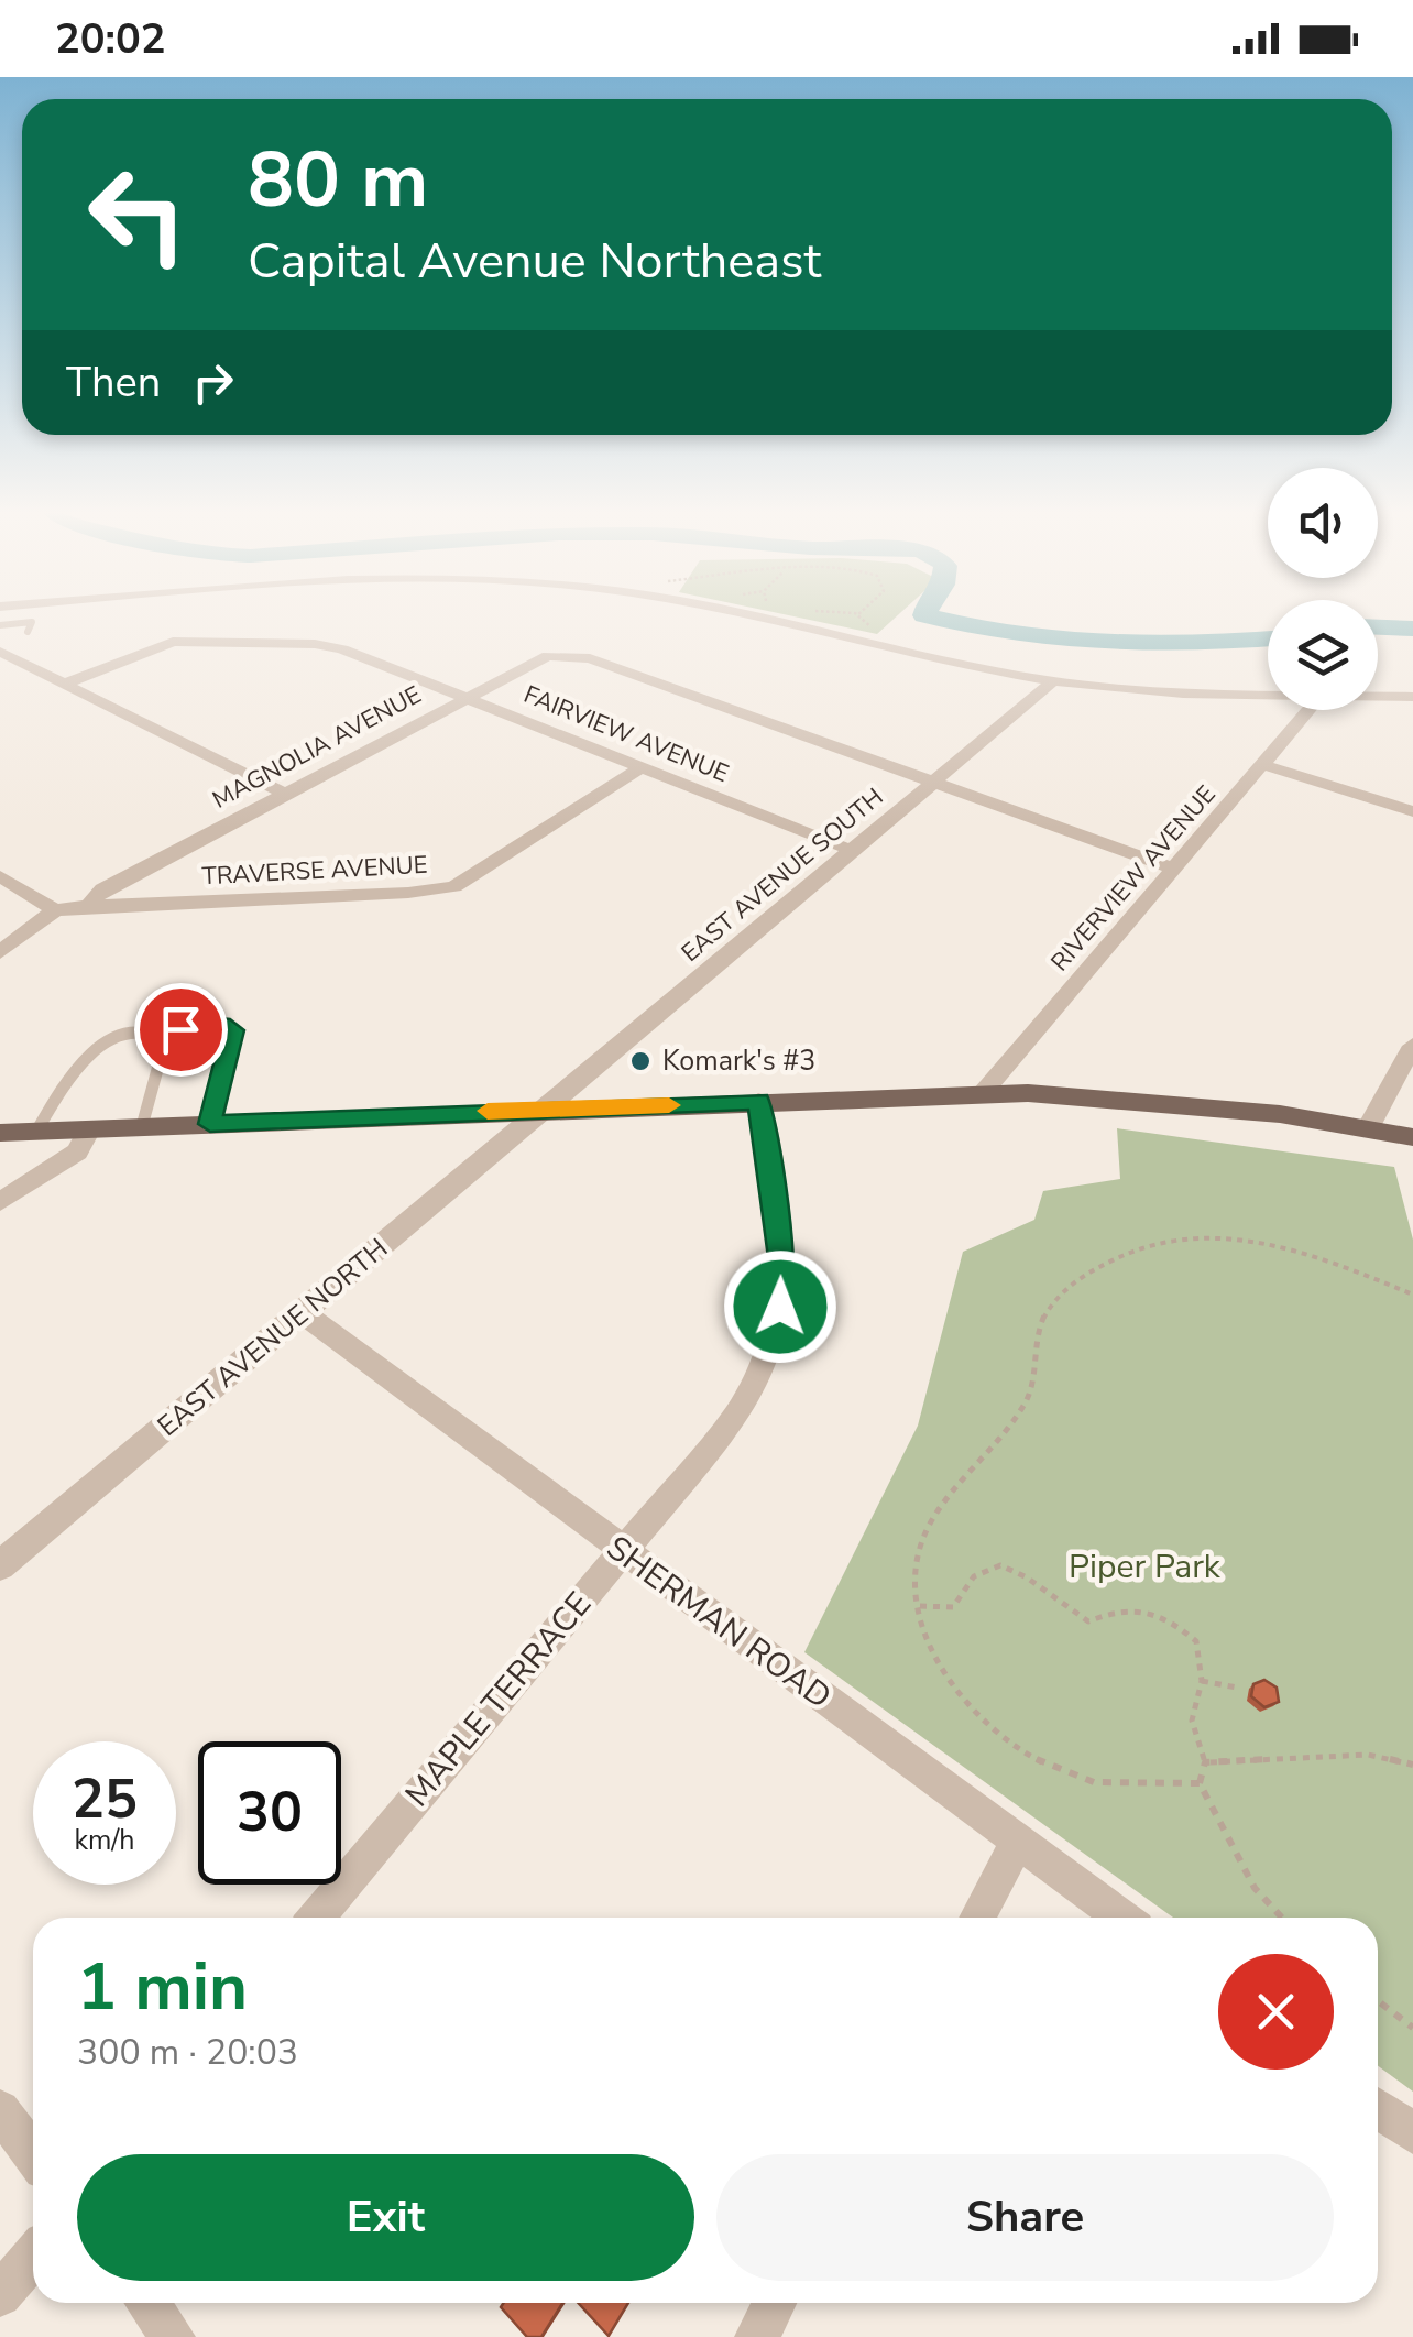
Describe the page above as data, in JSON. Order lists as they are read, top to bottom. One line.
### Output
{"streets":{"street":["FAIRVIEW AVENUE","MAGNOLIA AVENUE","TRAVERSE AVENUE","EAST AVENUE SOUTH","RIVERVIEW AVENUE","EAST AVENUE NORTH","SHERMAN ROAD","MAPLE TERRACE"]},"crossings":[["FAIRVIEW AVENUE","MAGNOLIA AVENUE"],["FAIRVIEW AVENUE","TRAVERSE AVENUE"],["FAIRVIEW AVENUE","EAST AVENUE SOUTH"],["MAGNOLIA AVENUE","TRAVERSE AVENUE"],["MAGNOLIA AVENUE","EAST AVENUE SOUTH"],["MAGNOLIA AVENUE","RIVERVIEW AVENUE"],["EAST AVENUE SOUTH","EAST AVENUE NORTH"],["EAST AVENUE NORTH","SHERMAN ROAD"],["SHERMAN ROAD","MAPLE TERRACE"]],"parks":["Piper Park"],"places":["Komark's #3"],"page":{"status":"20:02","turn":["80 m","Capital Avenue Northeast"],"then":"Then","speed":"25 km/h","limit":"30","heading":["1 min","300 m · 20:03"],"buttons":["Exit","Share"]}}
